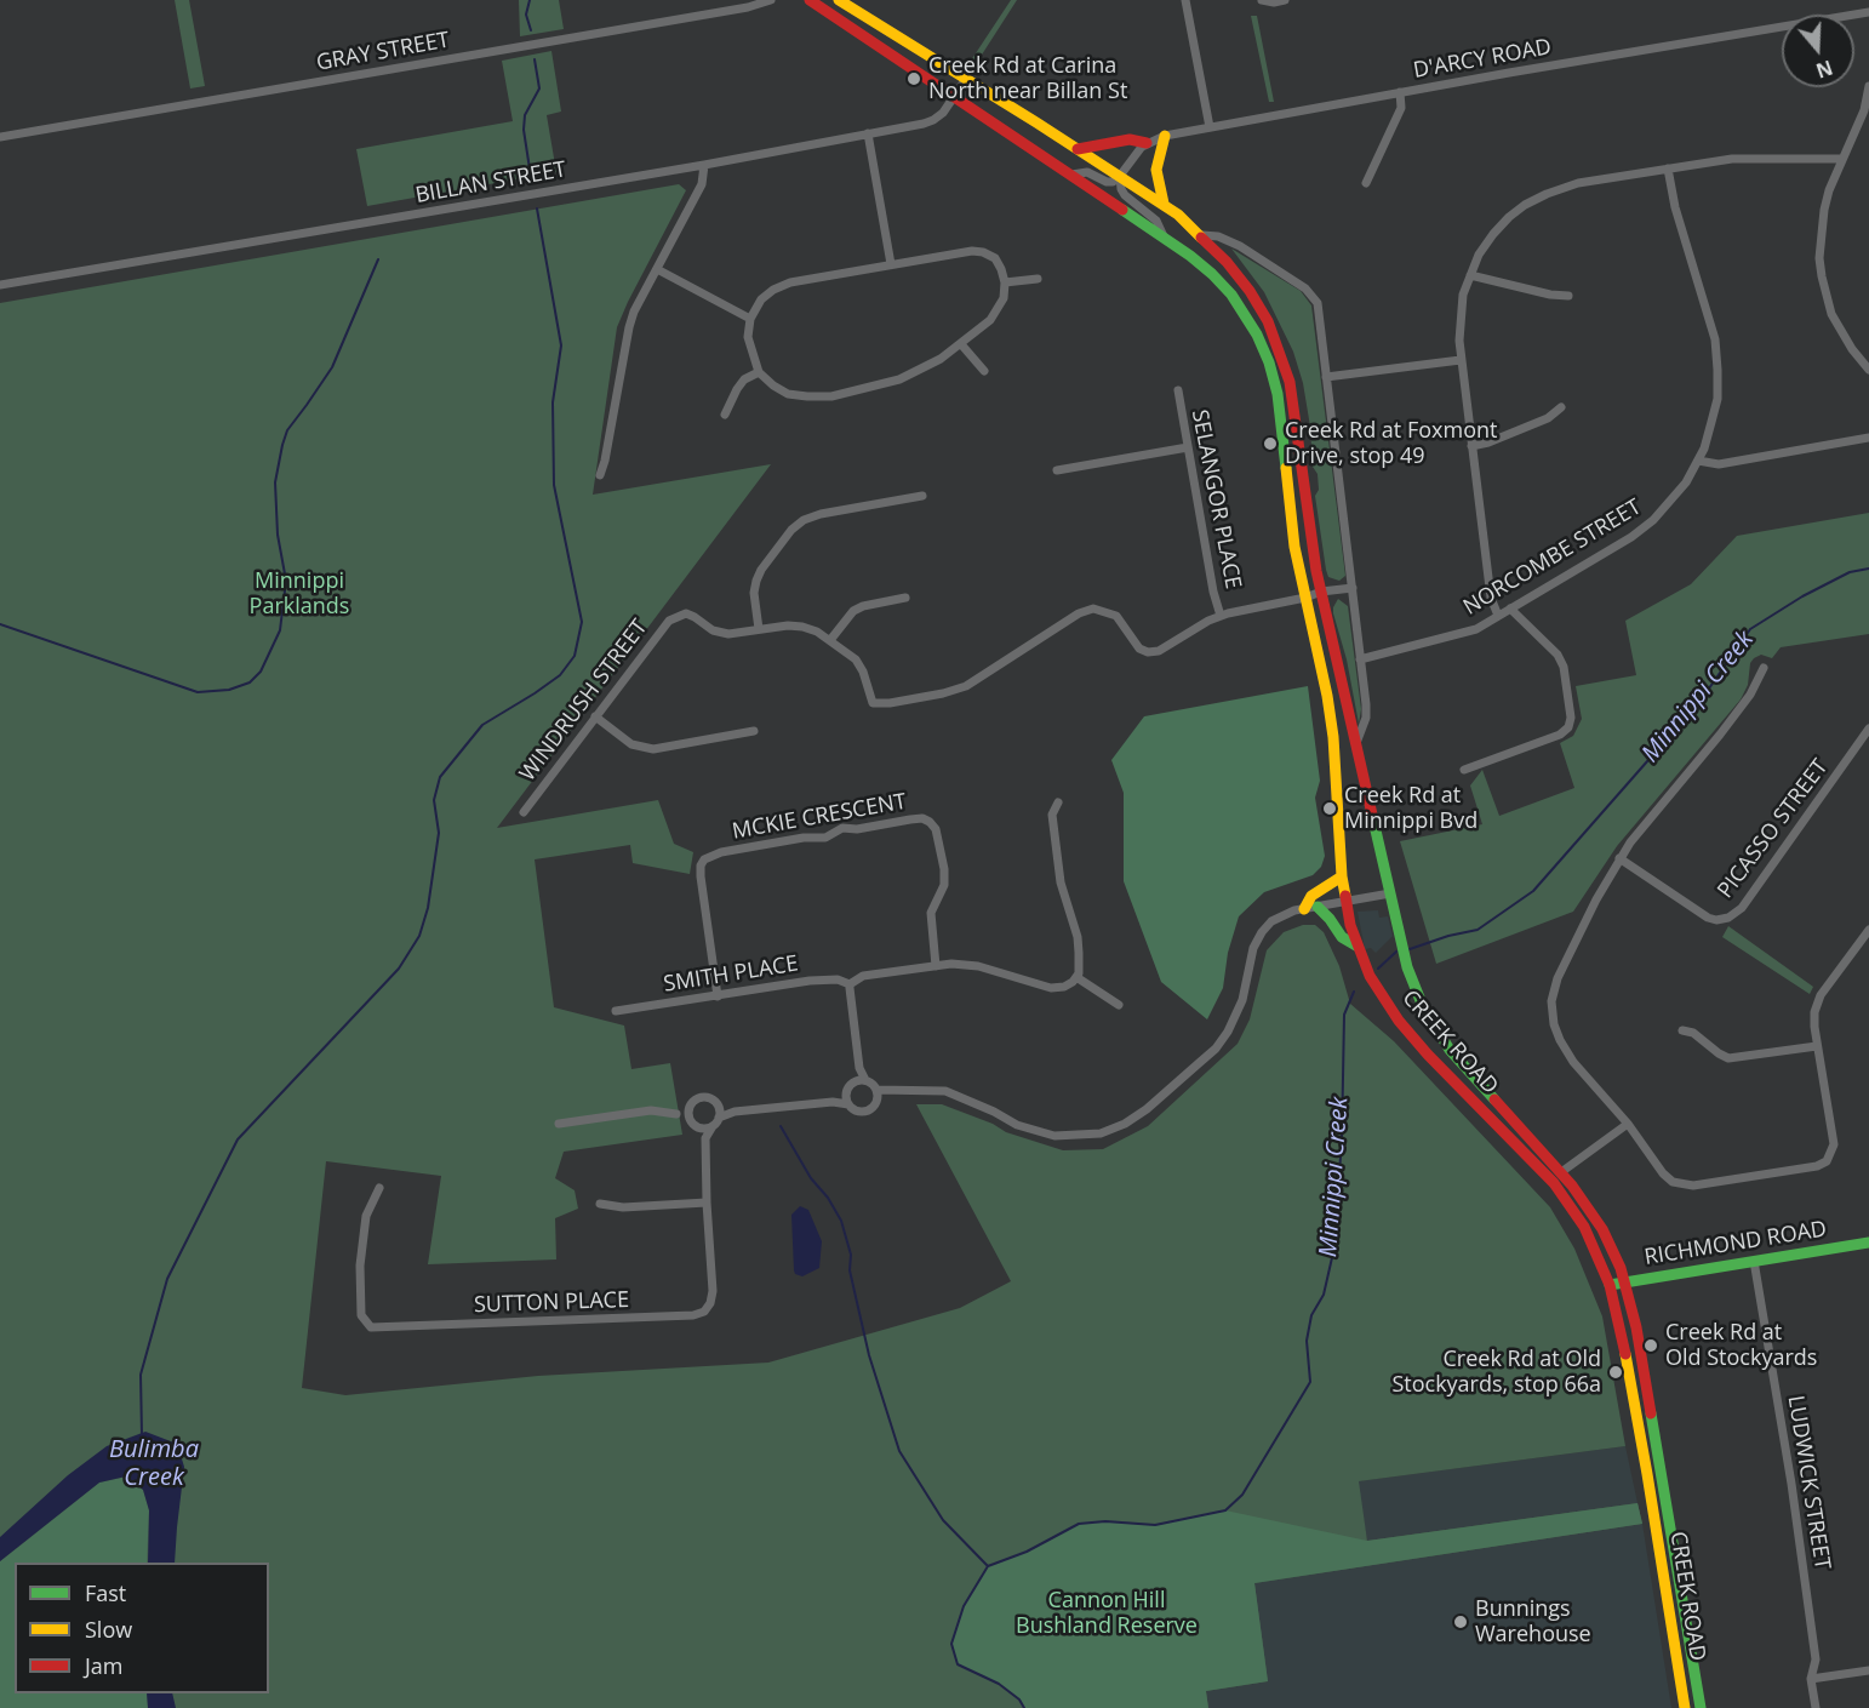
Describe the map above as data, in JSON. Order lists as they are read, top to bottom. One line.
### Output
{"streets":{"main road":["CREEK ROAD","RICHMOND ROAD"],"street":["GRAY STREET","D'ARCY ROAD","BILLAN STREET","SELANGOR PLACE","NORCOMBE STREET","WINDRUSH STREET","MCKIE CRESCENT","PICASSO STREET","SMITH PLACE","SUTTON PLACE","LUDWICK STREET"]},"crossings":[["D'ARCY ROAD","CREEK ROAD"],["BILLAN STREET","CREEK ROAD"],["SELANGOR PLACE","WINDRUSH STREET"],["NORCOMBE STREET","CREEK ROAD"],["MCKIE CRESCENT","SMITH PLACE"],["CREEK ROAD","RICHMOND ROAD"],["RICHMOND ROAD","LUDWICK STREET"]],"water":["Minnippi Creek","Bulimba Creek"],"parks":["Minnippi Parklands","Cannon Hill Bushland Reserve"],"places":["Creek Rd at Carina North near Billan St","Creek Rd at Foxmont Drive, stop 49","Creek Rd at Minnippi Bvd","Creek Rd at Old Stockyards","Creek Rd at Old Stockyards, stop 66a","Bunnings Warehouse"],"legend":["Fast","Slow","Jam"],"north":"bottom"}
